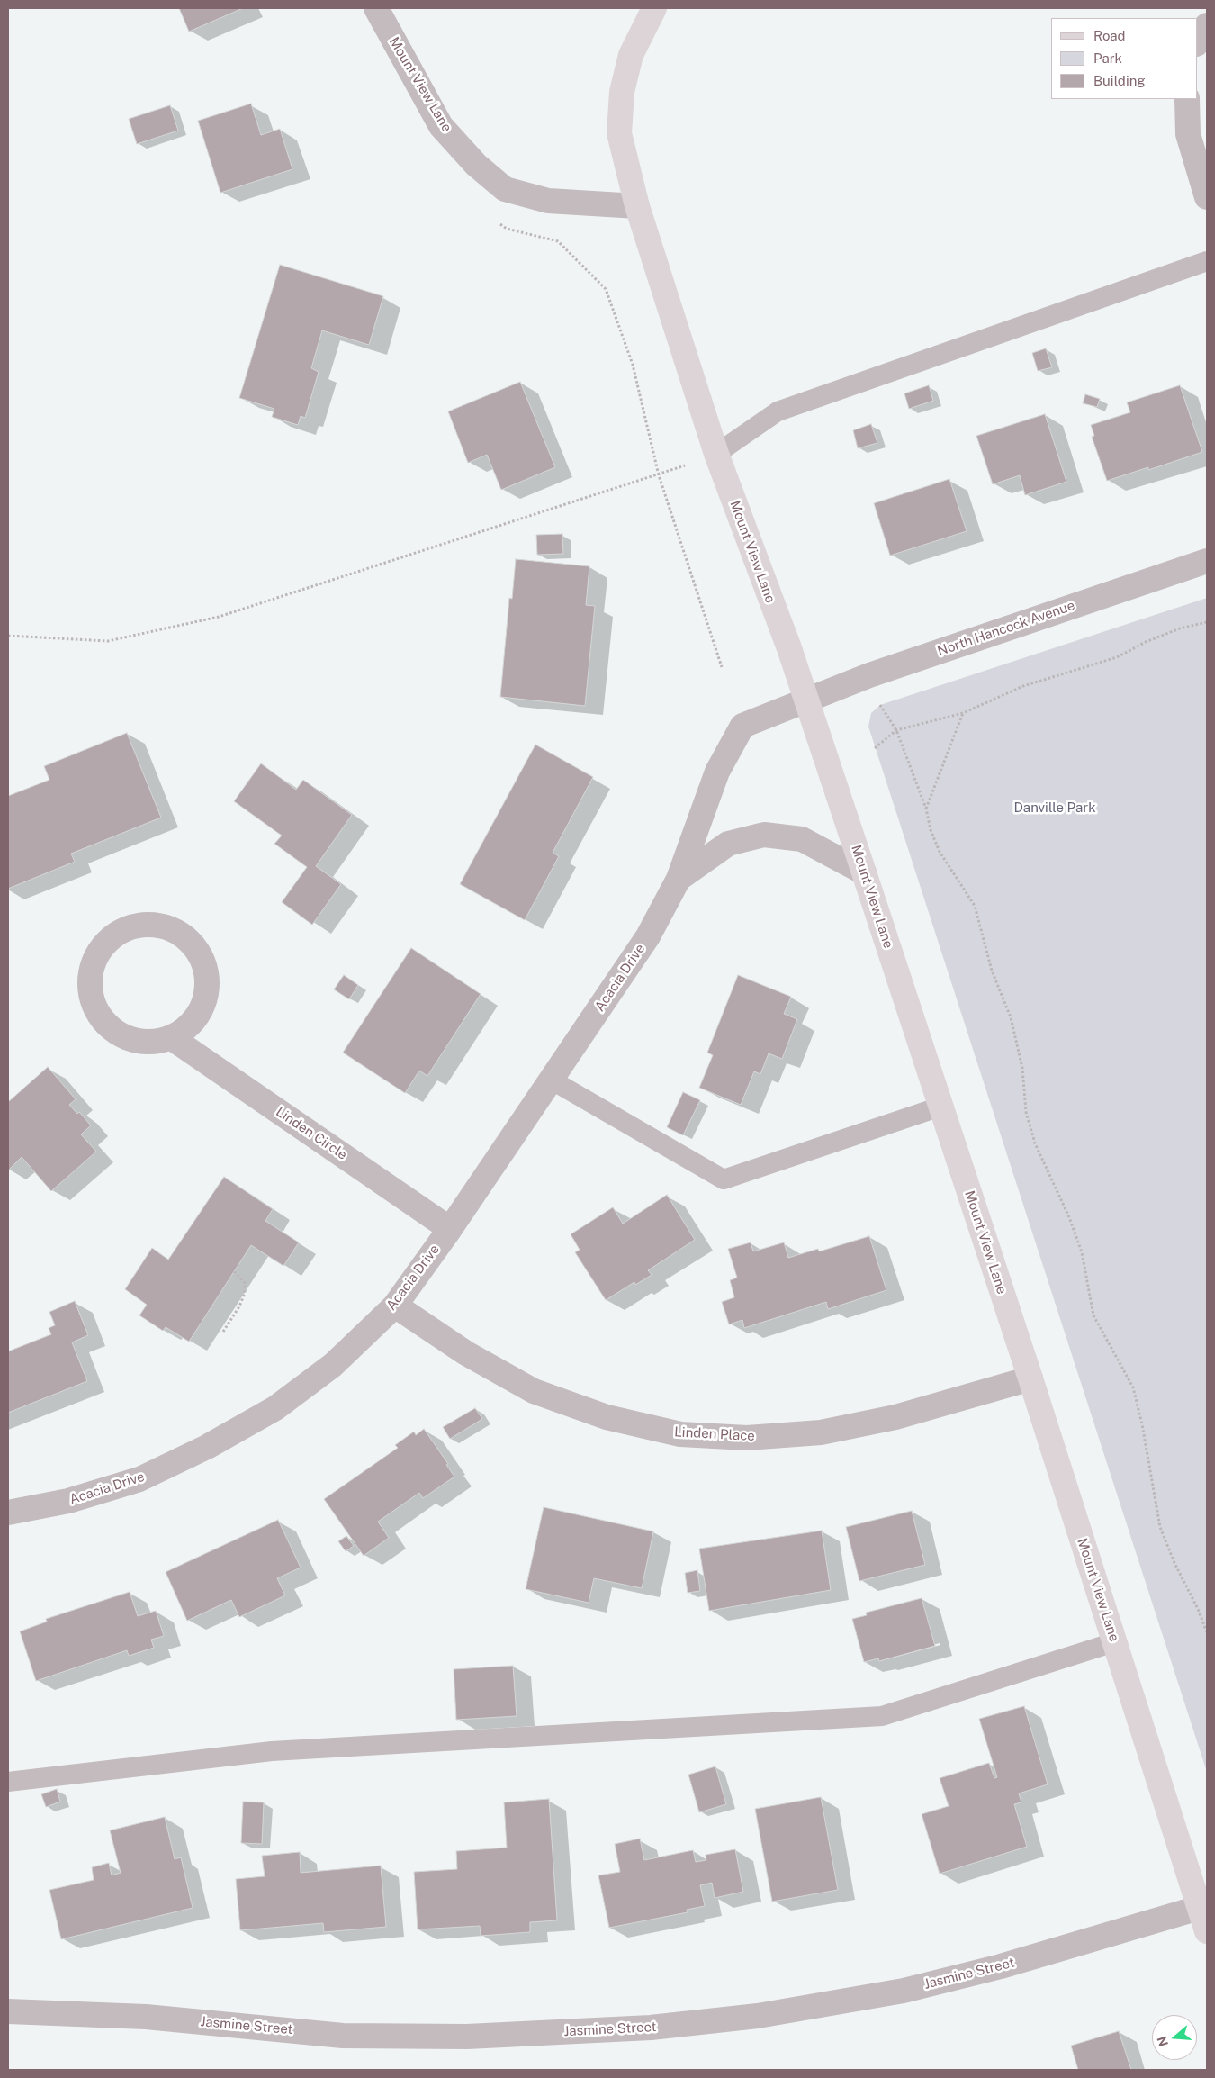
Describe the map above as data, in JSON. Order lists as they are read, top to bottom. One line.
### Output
{"streets":{"street":["Mount View Lane","North Hancock Avenue","Acacia Drive","Linden Circle","Linden Place","Jasmine Street"]},"crossings":[["Mount View Lane","North Hancock Avenue"],["Mount View Lane","Acacia Drive"],["Mount View Lane","Linden Place"],["Mount View Lane","Jasmine Street"],["North Hancock Avenue","Acacia Drive"],["Acacia Drive","Linden Circle"],["Acacia Drive","Linden Place"]],"parks":["Danville Park"],"legend":["Road","Park","Building"],"north":"left"}
